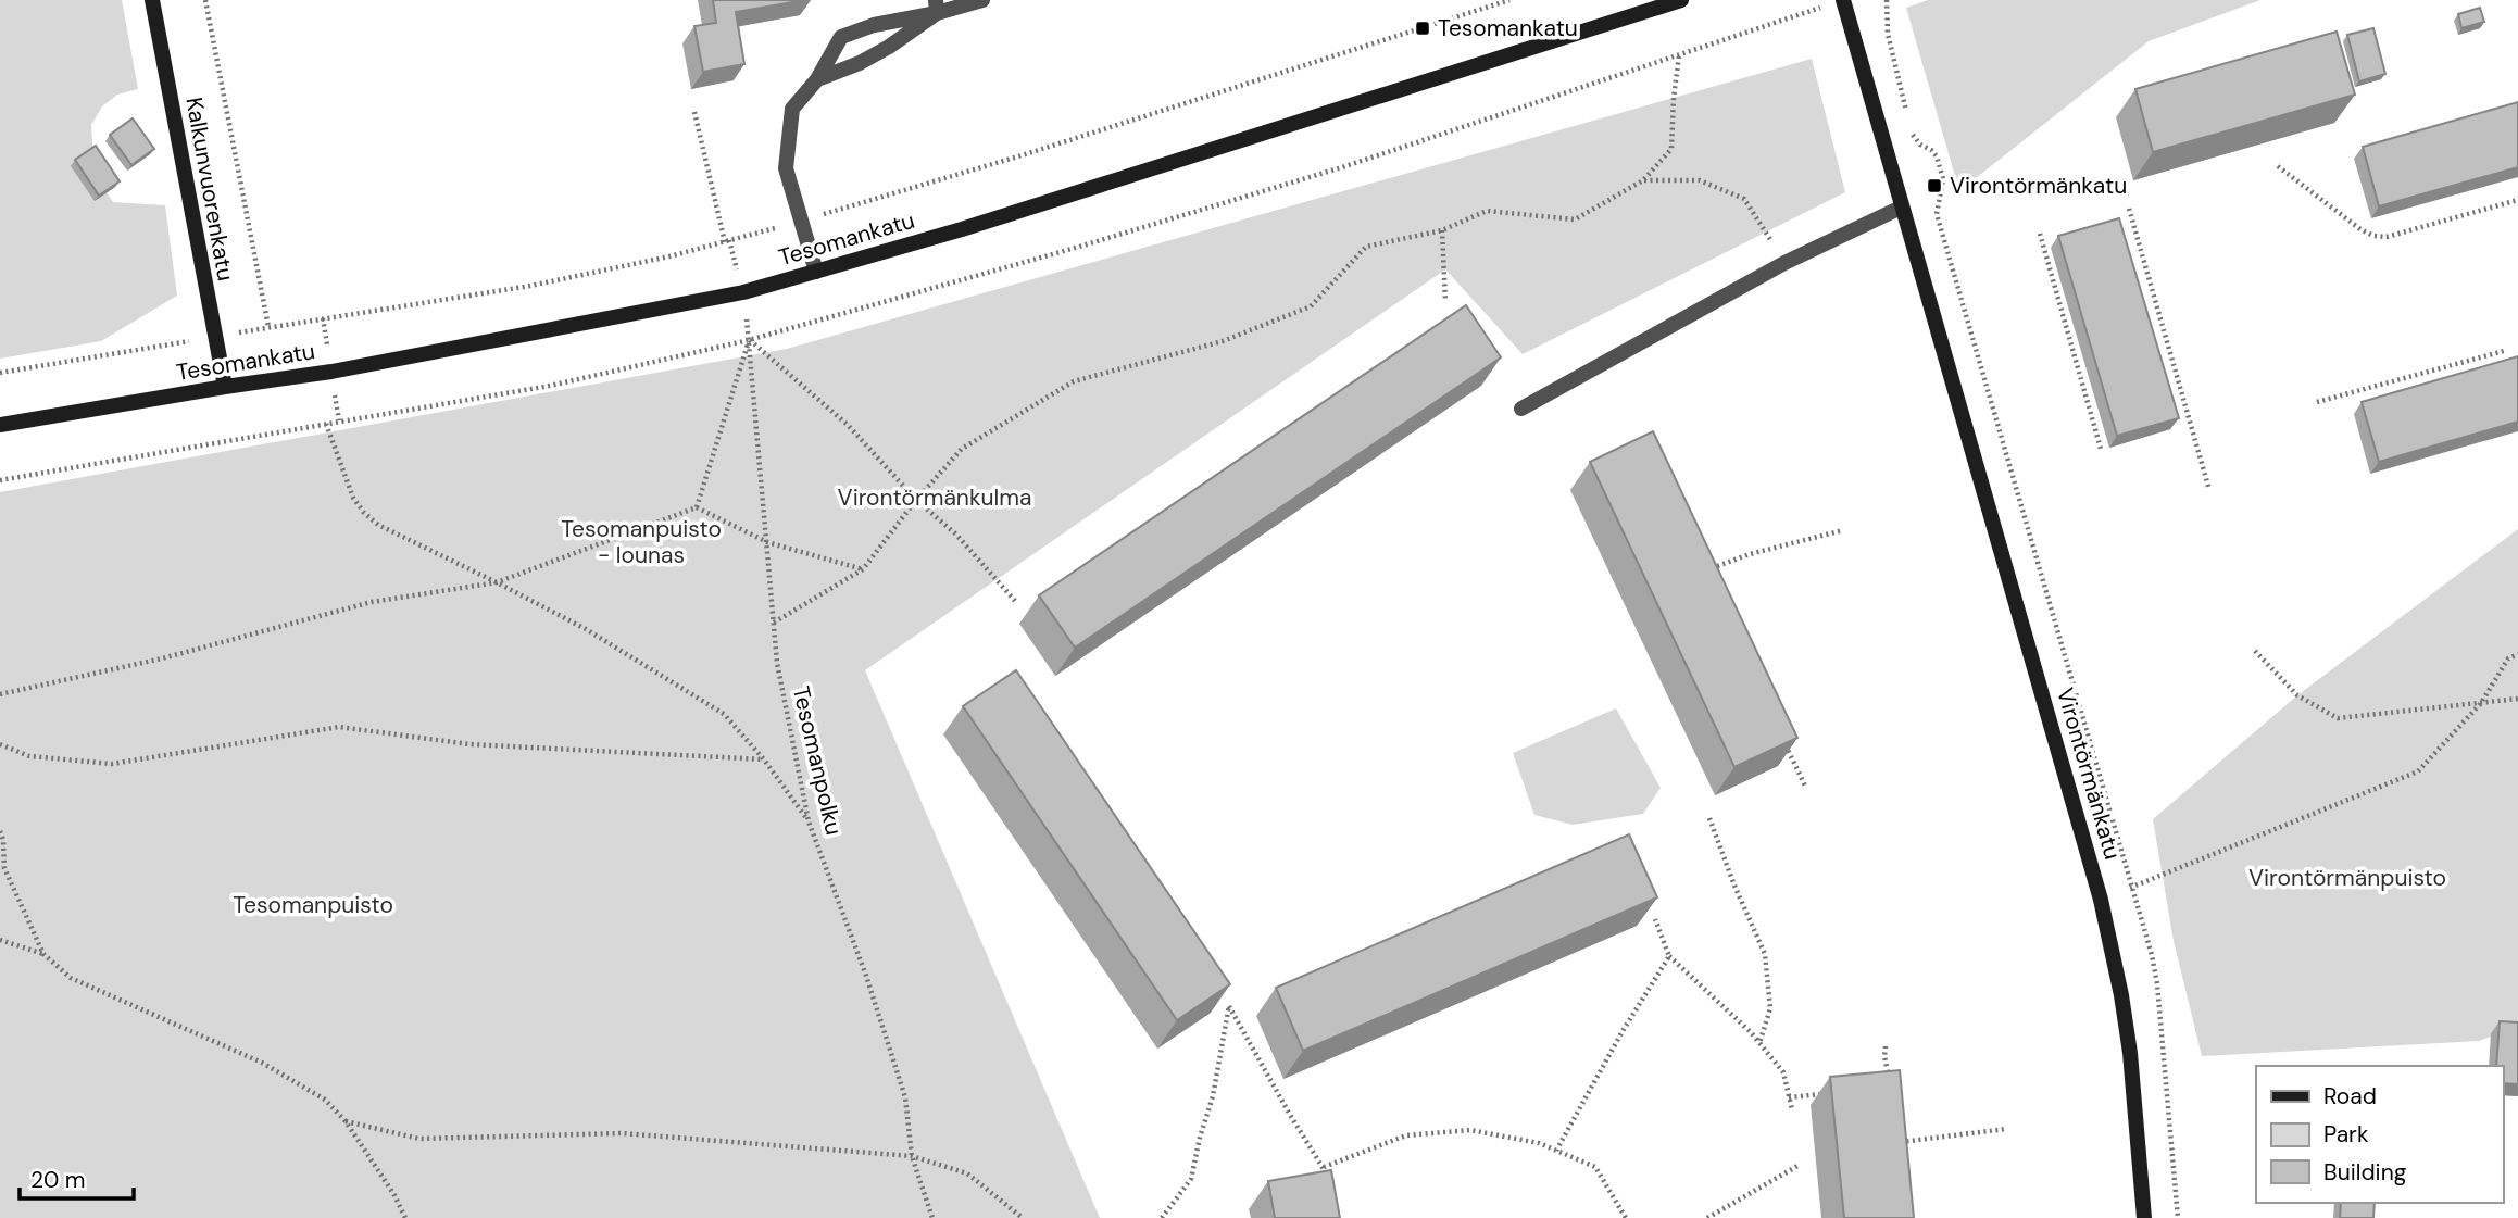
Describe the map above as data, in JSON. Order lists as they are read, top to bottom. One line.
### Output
{"streets":{"main road":["Kalkunvuorenkatu","Tesomankatu","Virontörmänkatu"],"path":["Tesomanpolku"]},"crossings":[["Kalkunvuorenkatu","Tesomankatu"]],"parks":["Virontörmänkulma","Tesomanpuisto - lounas","Virontörmänpuisto","Tesomanpuisto"],"places":{"transit":["Tesomankatu","Virontörmänkatu"]},"legend":["Road","Park","Building"],"scale_bar":"20 m"}
